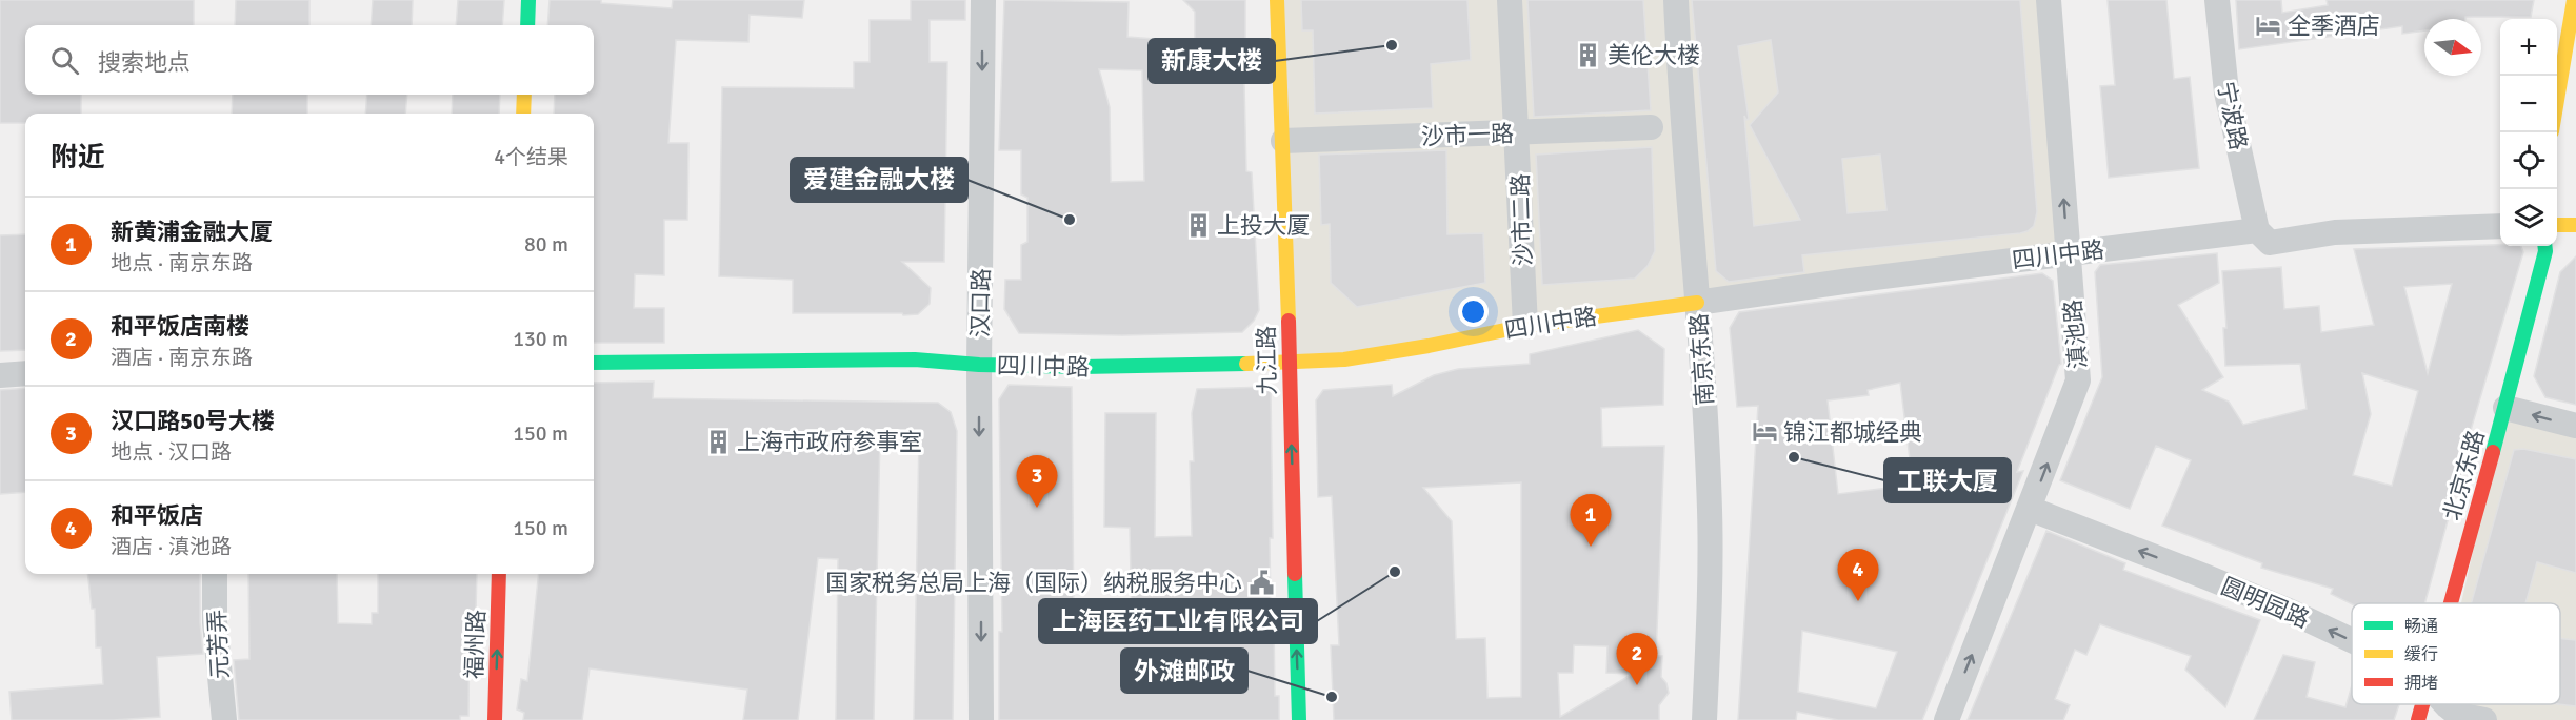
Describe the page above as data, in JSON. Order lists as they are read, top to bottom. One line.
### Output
{"streets":{"street":["宁波路","沙市一路","沙市二路","四川中路","汉口路","滇池路","南京东路","九江路","北京东路","圆明园路","元芳弄","福州路"]},"crossings":[["宁波路","四川中路"],["沙市一路","沙市二路"],["沙市一路","九江路"],["沙市二路","四川中路"],["四川中路","汉口路"],["四川中路","滇池路"],["四川中路","南京东路"],["四川中路","九江路"],["滇池路","圆明园路"]],"one_way":["汉口路","滇池路","九江路","圆明园路","福州路"],"places":{"hotel":["全季酒店","锦江都城经典"],"other":["新康大楼","爱建金融大楼","工联大厦","上海医药工业有限公司","外滩邮政"],"building":["美伦大楼","上投大厦","上海市政府参事室"],"public building":["国家税务总局上海（国际）纳税服务中心"]},"legend":["畅通","缓行","拥堵"],"north":"right","page":{"map_buttons":["+","−"],"search":"搜索地点","heading":["附近","4个结果"],"list":[{"mark":"1","name":"新黄浦金融大厦","note":"地点 · 南京东路","value":"80 m"},{"mark":"2","name":"和平饭店南楼","note":"酒店 · 南京东路","value":"130 m"},{"mark":"3","name":"汉口路50号大楼","note":"地点 · 汉口路","value":"150 m"},{"mark":"4","name":"和平饭店","note":"酒店 · 滇池路","value":"150 m"}],"pins":["3","1","4","2"]}}
